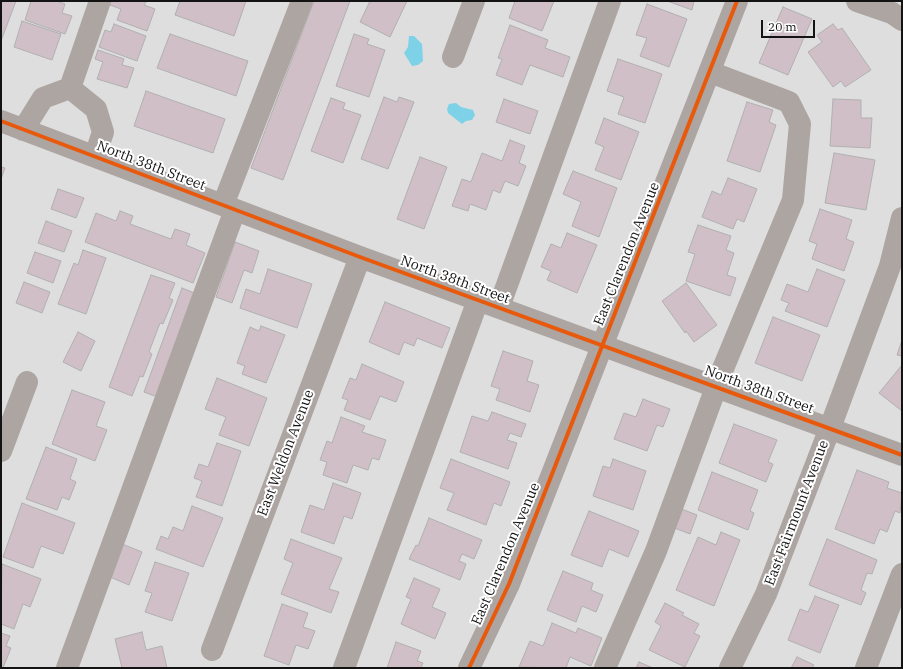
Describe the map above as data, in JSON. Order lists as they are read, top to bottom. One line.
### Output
{"streets":{"street":["North 38th Street","East Clarendon Avenue","East Weldon Avenue","East Fairmount Avenue"]},"crossings":[["North 38th Street","East Clarendon Avenue"],["North 38th Street","East Weldon Avenue"],["North 38th Street","East Fairmount Avenue"]],"scale_bar":"20 m"}
